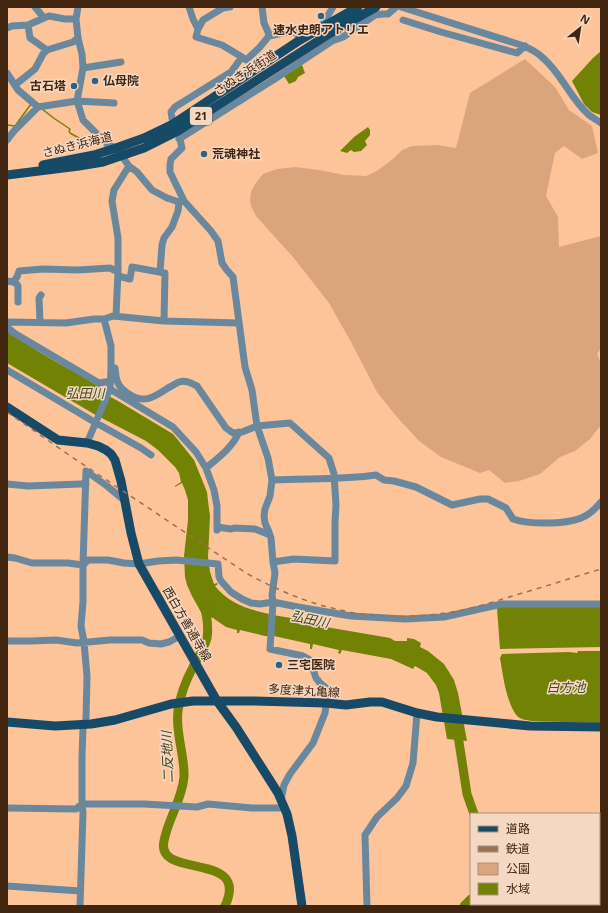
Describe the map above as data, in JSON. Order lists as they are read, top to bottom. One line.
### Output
{"streets":{"main road":["さぬき浜街道","21","さぬき浜海道","西白方善通寺線","多度津丸亀線"]},"crossings":[["さぬき浜街道","さぬき浜海道"],["西白方善通寺線","多度津丸亀線"]],"water":["弘田川","白方池","二反地川"],"places":["速水史朗アトリエ","仏母院","古石塔","荒魂神社","三宅医院"],"legend":["道路","鉄道","公園","水域"],"north":"top right"}
